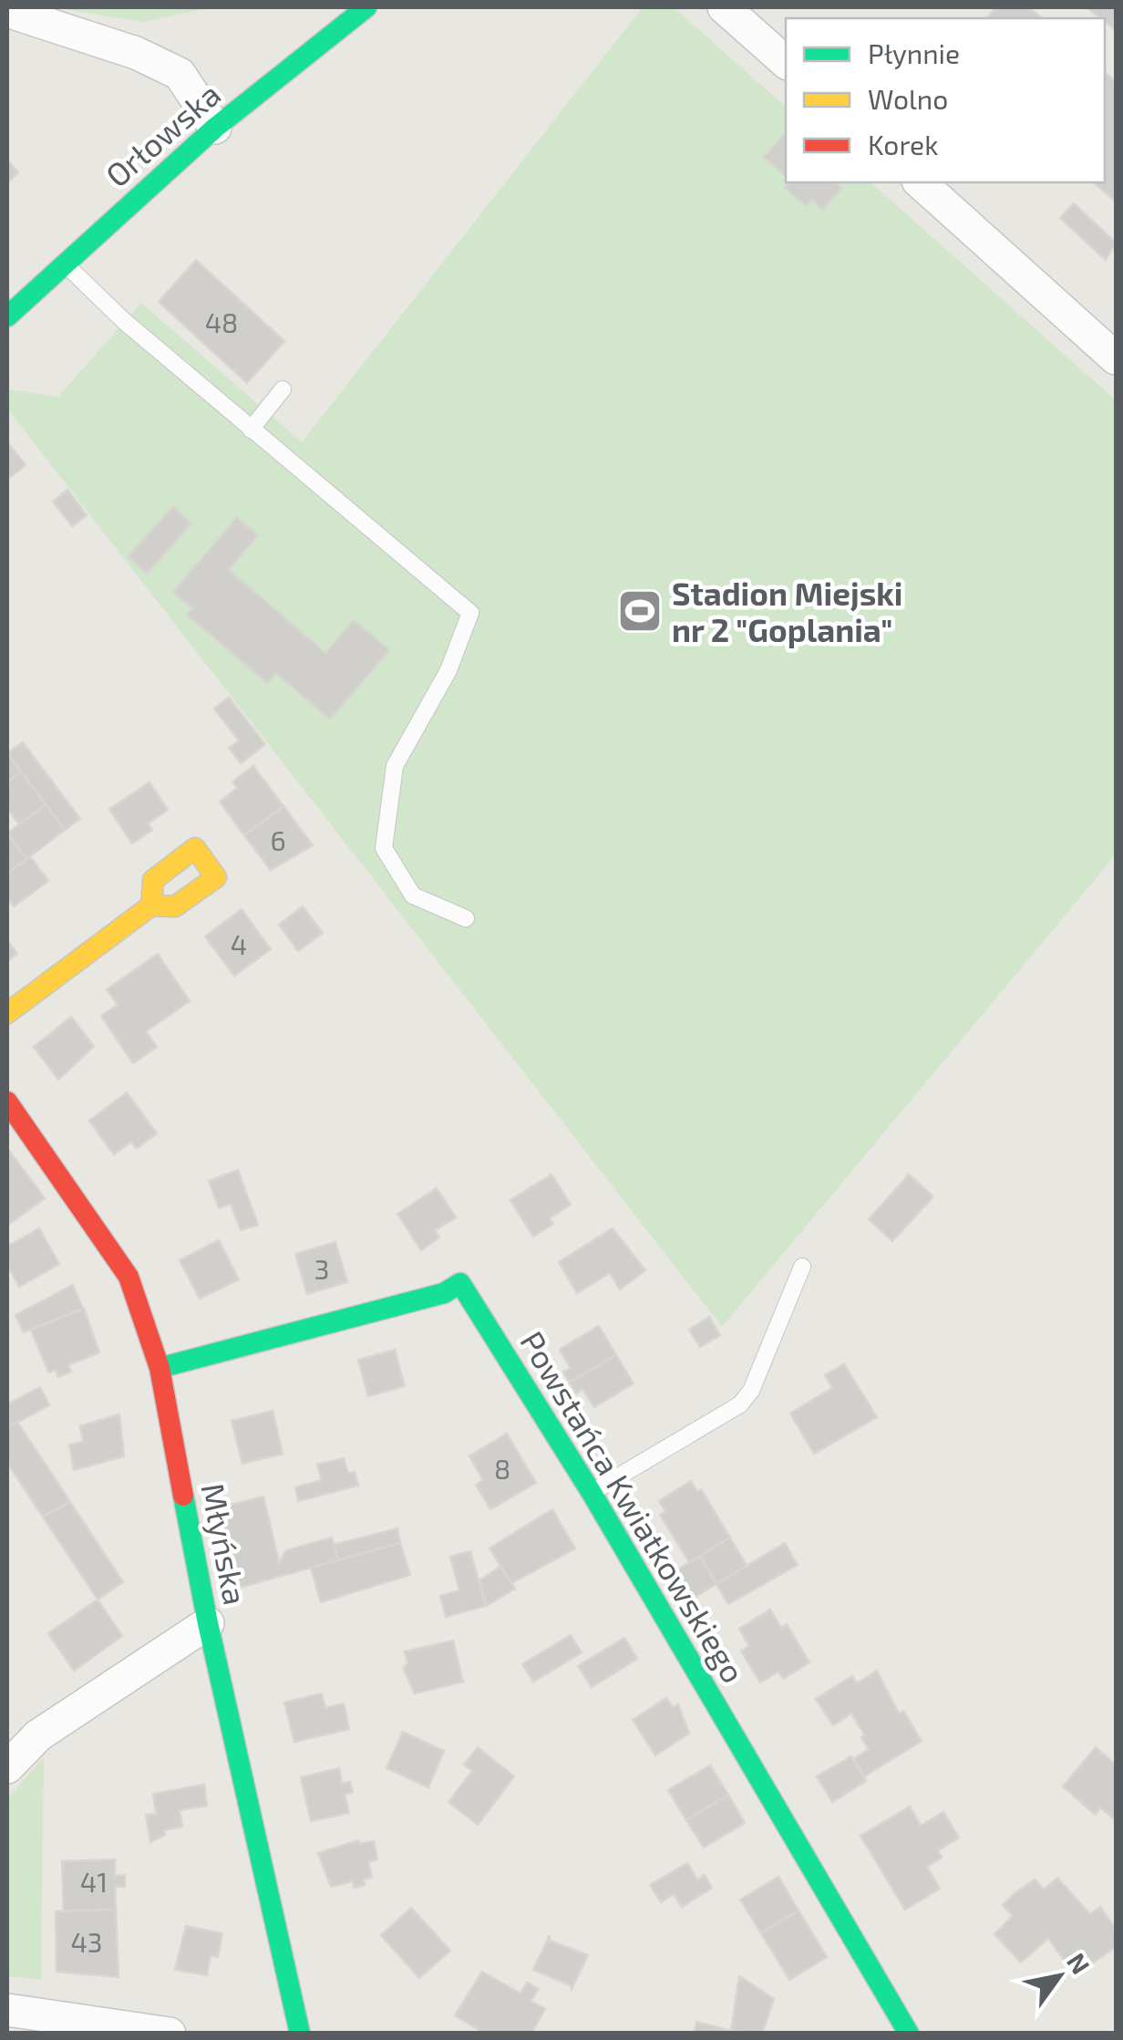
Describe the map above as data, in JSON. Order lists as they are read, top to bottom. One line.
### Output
{"streets":{"street":["Orłowska","Powstańca Kwiatkowskiego","Młyńska"]},"crossings":[["Powstańca Kwiatkowskiego","Młyńska"]],"places":{"sports":["Stadion Miejski nr 2 \"Goplania\""]},"house_numbers":["48","6","4","3","8","41","43"],"legend":["Płynnie","Wolno","Korek"],"north":"top right"}
